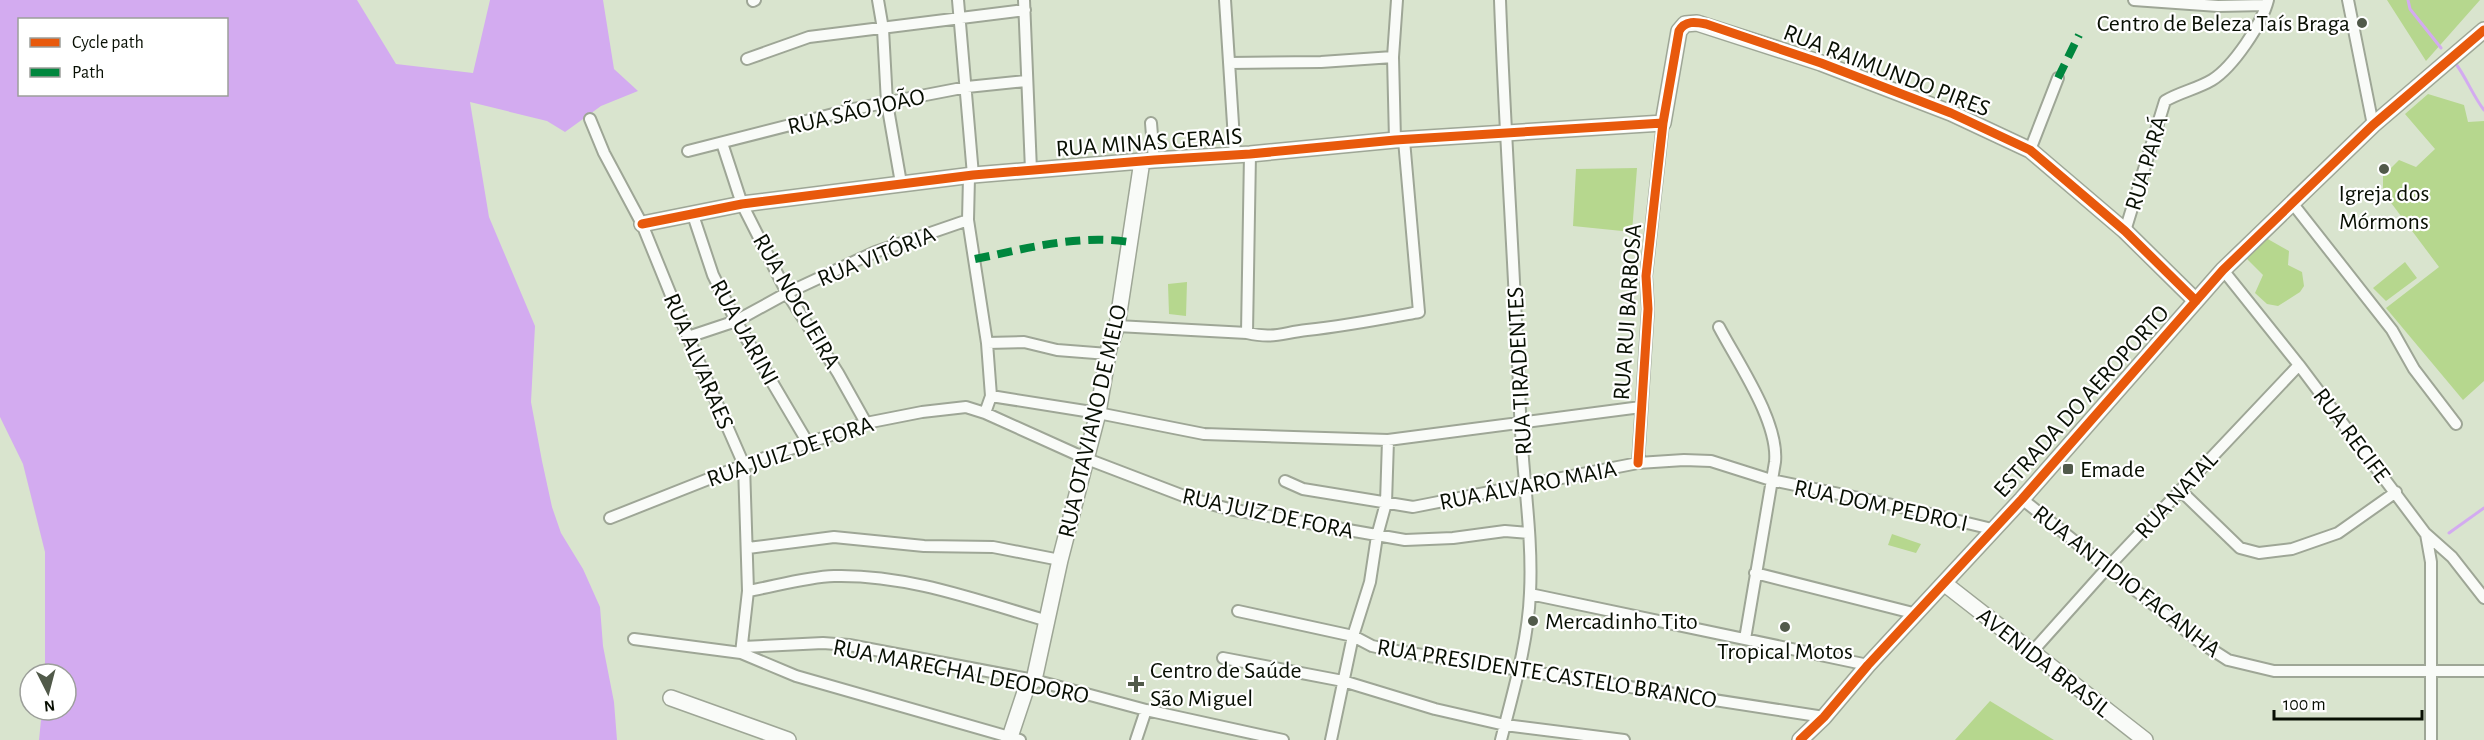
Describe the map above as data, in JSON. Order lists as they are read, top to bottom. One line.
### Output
{"streets":{"street":["RUA RAIMUNDO PIRES","RUA SÃO JOÃO","RUA MINAS GERAIS","RUA PARÁ","RUA VITÓRIA","RUA NOGUEIRA","RUA RUI BARBOSA","RUA UARINI","RUA ALVARAES","RUA TIRADENTES","ESTRADA DO AEROPORTO","RUA OTAVIANO DE MELO","RUA RECIFE","RUA JUIZ DE FORA","RUA ÁLVARO MAIA","RUA NATAL","RUA DOM PEDRO I","RUA ANTIDIO FACANHA","AVENIDA BRASIL","RUA MARECHAL DEODORO","RUA PRESIDENTE CASTELO BRANCO"]},"crossings":[["RUA RAIMUNDO PIRES","RUA PARÁ"],["RUA RAIMUNDO PIRES","RUA RUI BARBOSA"],["RUA RAIMUNDO PIRES","ESTRADA DO AEROPORTO"],["RUA SÃO JOÃO","RUA NOGUEIRA"],["RUA MINAS GERAIS","RUA NOGUEIRA"],["RUA MINAS GERAIS","RUA RUI BARBOSA"],["RUA MINAS GERAIS","RUA UARINI"],["RUA MINAS GERAIS","RUA ALVARAES"],["RUA MINAS GERAIS","RUA TIRADENTES"],["RUA MINAS GERAIS","RUA OTAVIANO DE MELO"],["RUA VITÓRIA","RUA NOGUEIRA"],["RUA VITÓRIA","RUA UARINI"],["RUA VITÓRIA","RUA ALVARAES"],["RUA NOGUEIRA","RUA JUIZ DE FORA"],["RUA RUI BARBOSA","RUA ÁLVARO MAIA"],["RUA UARINI","RUA JUIZ DE FORA"],["RUA ALVARAES","RUA JUIZ DE FORA"],["RUA ALVARAES","RUA MARECHAL DEODORO"],["RUA TIRADENTES","RUA JUIZ DE FORA"],["RUA TIRADENTES","RUA ÁLVARO MAIA"],["RUA TIRADENTES","RUA PRESIDENTE CASTELO BRANCO"],["ESTRADA DO AEROPORTO","RUA RECIFE"],["ESTRADA DO AEROPORTO","RUA DOM PEDRO I"],["ESTRADA DO AEROPORTO","RUA ANTIDIO FACANHA"],["ESTRADA DO AEROPORTO","AVENIDA BRASIL"],["ESTRADA DO AEROPORTO","RUA PRESIDENTE CASTELO BRANCO"],["RUA OTAVIANO DE MELO","RUA JUIZ DE FORA"],["RUA OTAVIANO DE MELO","RUA MARECHAL DEODORO"],["RUA RECIFE","RUA NATAL"],["RUA ÁLVARO MAIA","RUA DOM PEDRO I"],["RUA NATAL","RUA ANTIDIO FACANHA"],["RUA NATAL","AVENIDA BRASIL"]],"places":{"other":["Centro de Beleza Taís Braga","Igreja dos Mórmons","Mercadinho Tito","Tropical Motos"],"transit":["Emade"],"health":["Centro de Saúde São Miguel"]},"legend":["Cycle path","Path"],"scale_bar":"100 m","north":"bottom"}
